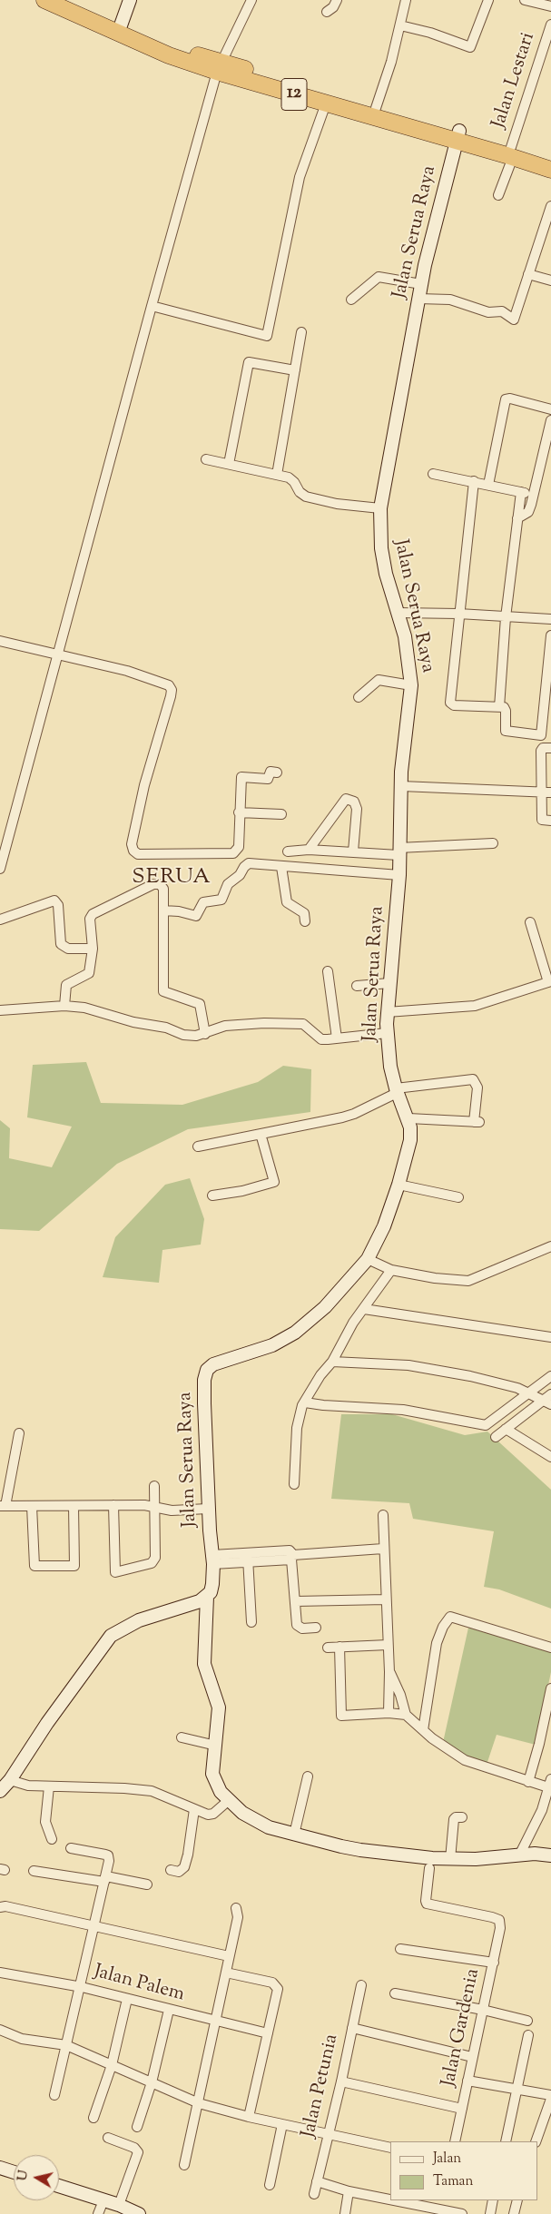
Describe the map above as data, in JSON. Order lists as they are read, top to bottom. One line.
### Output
{"streets":{"highway":["12"],"main road":["Jalan Serua Raya"],"street":["Jalan Lestari","Jalan Palem","Jalan Gardenia","Jalan Petunia"]},"crossings":[["Jalan Lestari","12"],["12","Jalan Serua Raya"]],"districts":["SERUA"],"legend":["Jalan","Taman"],"north":"left"}
